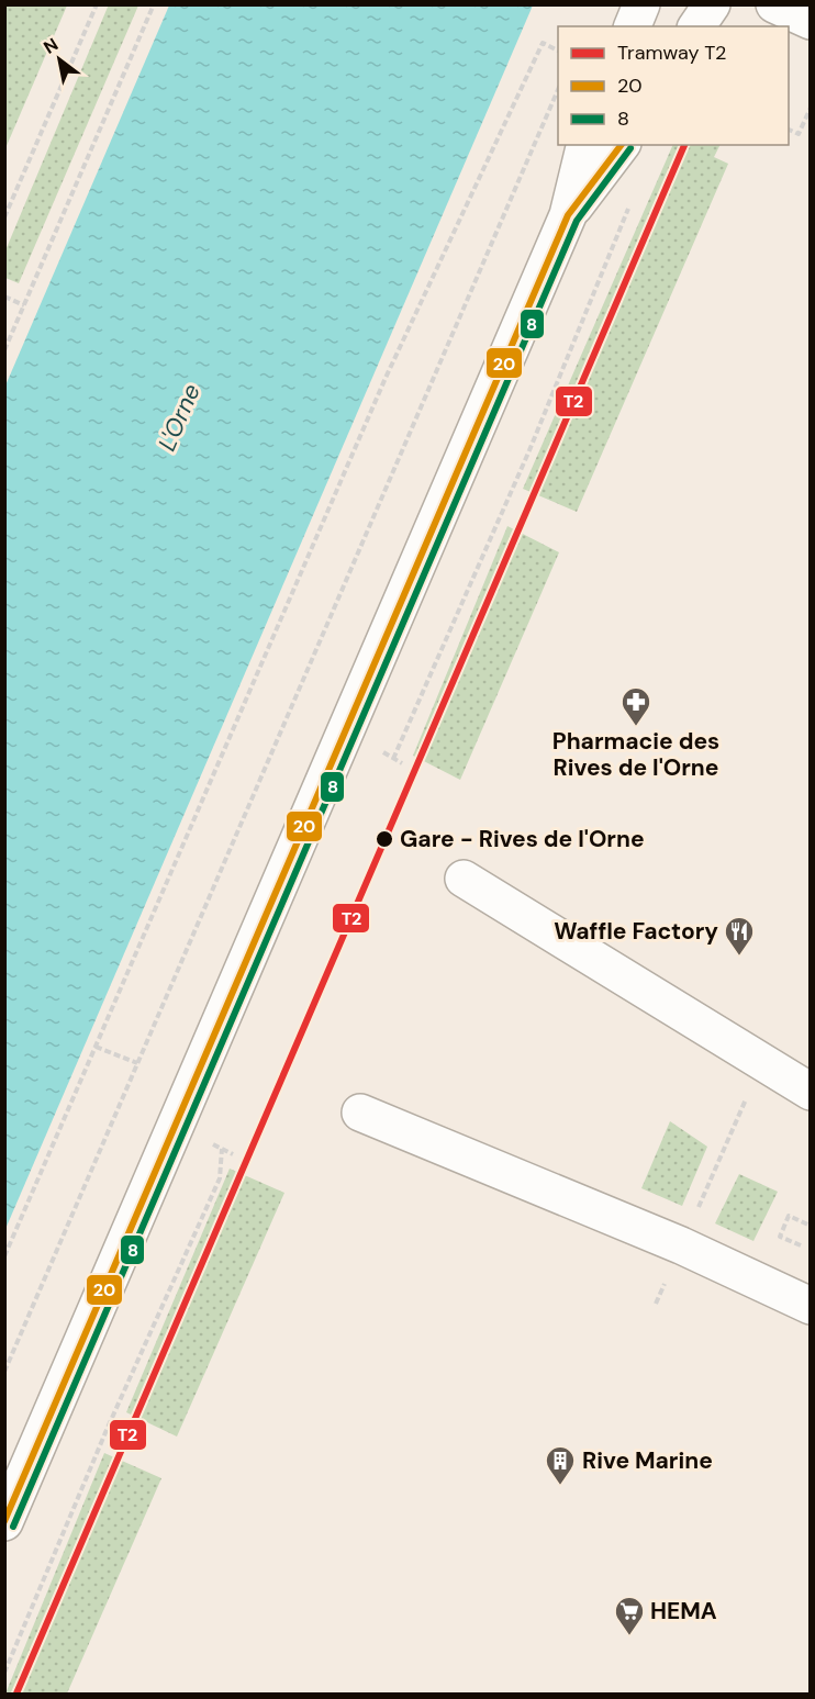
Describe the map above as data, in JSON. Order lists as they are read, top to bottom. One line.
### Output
{"water":["L'Orne"],"places":{"pharmacy":["Pharmacie des Rives de l'Orne"],"other":["Gare - Rives de l'Orne"],"restaurant":["Waffle Factory"],"building":["Rive Marine"],"supermarket":["HEMA"]},"lines":["tram line T2","transit line 20","transit line 8"],"legend":["Tramway T2","20","8"],"north":"top left"}
